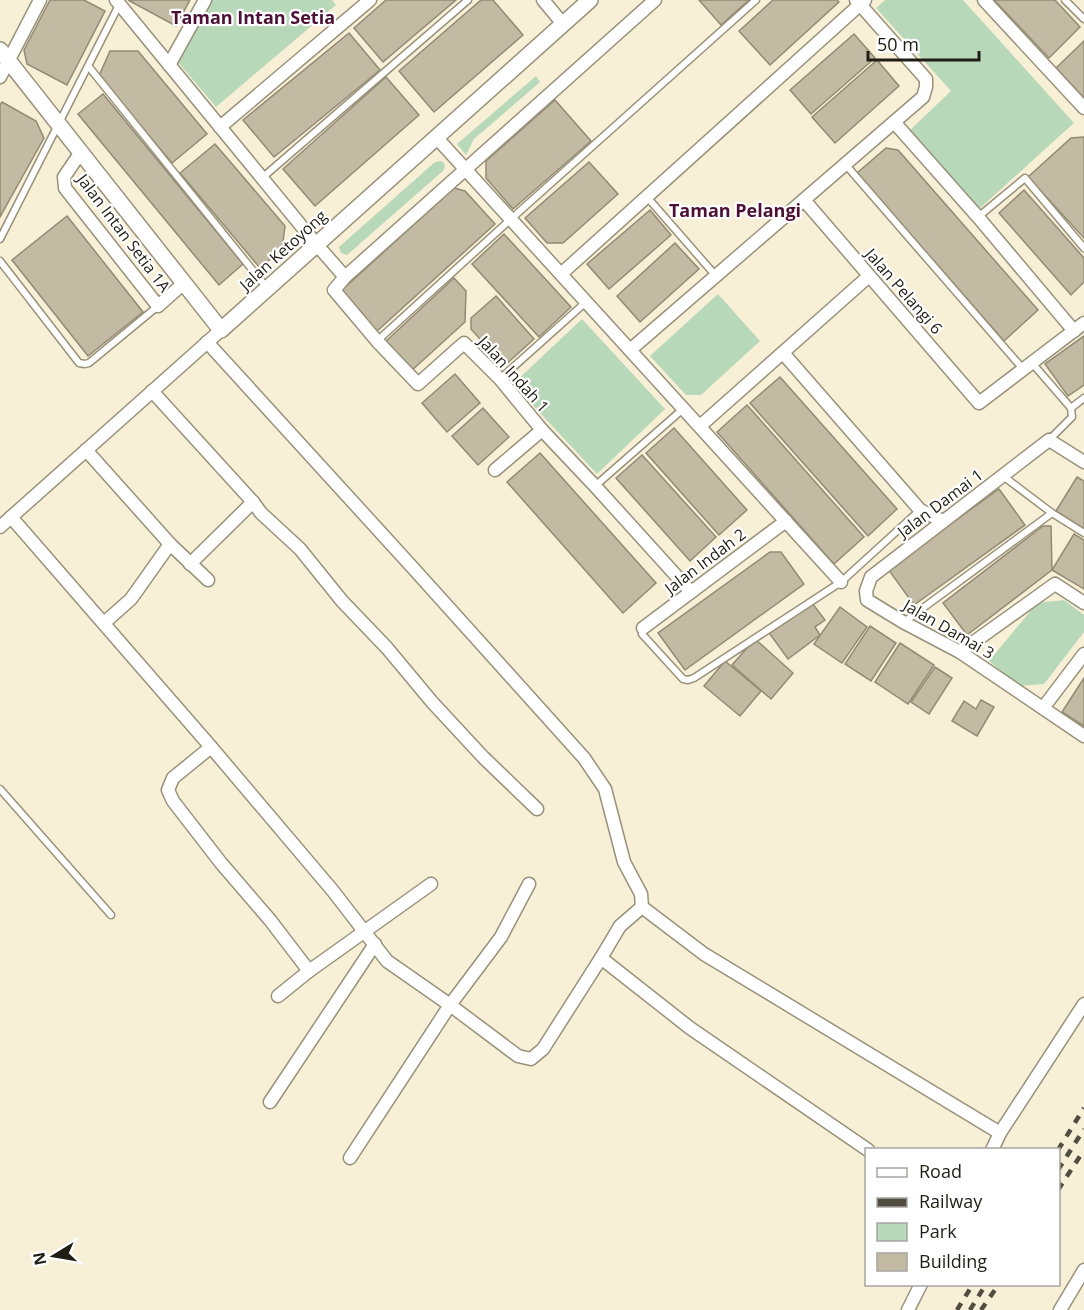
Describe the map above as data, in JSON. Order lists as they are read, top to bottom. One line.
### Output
{"streets":{"street":["Jalan Intan Setia 1A","Jalan Ketoyong","Jalan Pelangi 6","Jalan Indah 1","Jalan Damai 1","Jalan Indah 2","Jalan Damai 3"]},"crossings":[["Jalan Indah 1","Jalan Indah 2"],["Jalan Damai 1","Jalan Damai 3"]],"districts":["Taman Intan Setia","Taman Pelangi"],"legend":["Road","Railway","Park","Building"],"scale_bar":"50 m","north":"left"}
